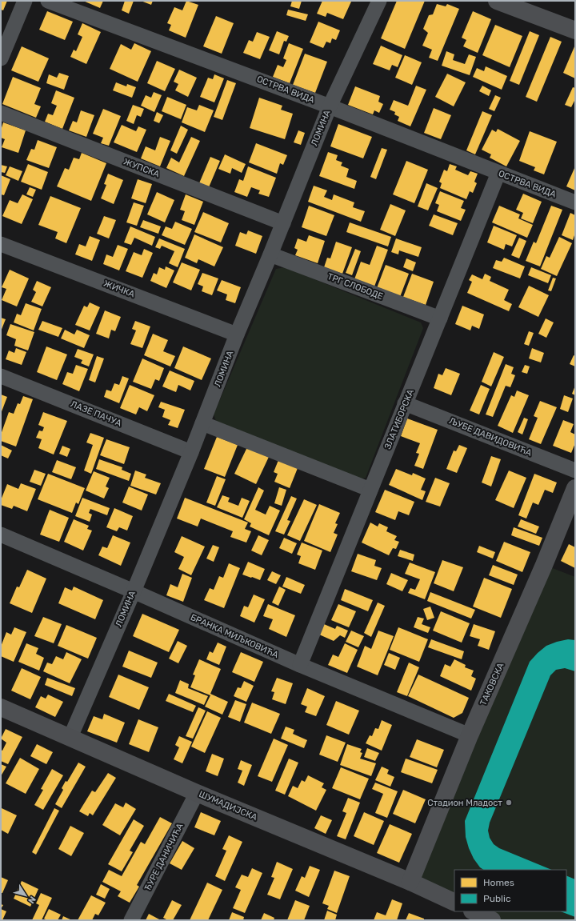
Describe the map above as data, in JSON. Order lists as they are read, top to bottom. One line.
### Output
{"streets":{"street":["ОСТРВА ВИДА","ЛОМИНА","ЖУПСКА","ТРГ СЛОБОДЕ","ЖИЧКА","ЛАЗЕ ПАЧУА","ЗЛАТИБОРСКА","ЉУБЕ ДАВИДОВИЋА","БРАНКА МИЉКОВИЋА","ТАКОВСКА","ШУМАДИЈСКА","ЂУРЕ ДАНИЧИЋА"]},"crossings":[["ОСТРВА ВИДА","ЛОМИНА"],["ОСТРВА ВИДА","ЗЛАТИБОРСКА"],["ЛОМИНА","ЖУПСКА"],["ЛОМИНА","ТРГ СЛОБОДЕ"],["ЛОМИНА","ЖИЧКА"],["ЛОМИНА","ЛАЗЕ ПАЧУА"],["ЛОМИНА","БРАНКА МИЉКОВИЋА"],["ЛОМИНА","ШУМАДИЈСКА"],["ТРГ СЛОБОДЕ","ЗЛАТИБОРСКА"],["ЗЛАТИБОРСКА","ЉУБЕ ДАВИДОВИЋА"],["ЗЛАТИБОРСКА","БРАНКА МИЉКОВИЋА"],["БРАНКА МИЉКОВИЋА","ТАКОВСКА"],["ТАКОВСКА","ШУМАДИЈСКА"],["ШУМАДИЈСКА","ЂУРЕ ДАНИЧИЋА"]],"places":["Стадион Младост"],"legend":["Homes","Public"],"north":"bottom right"}
